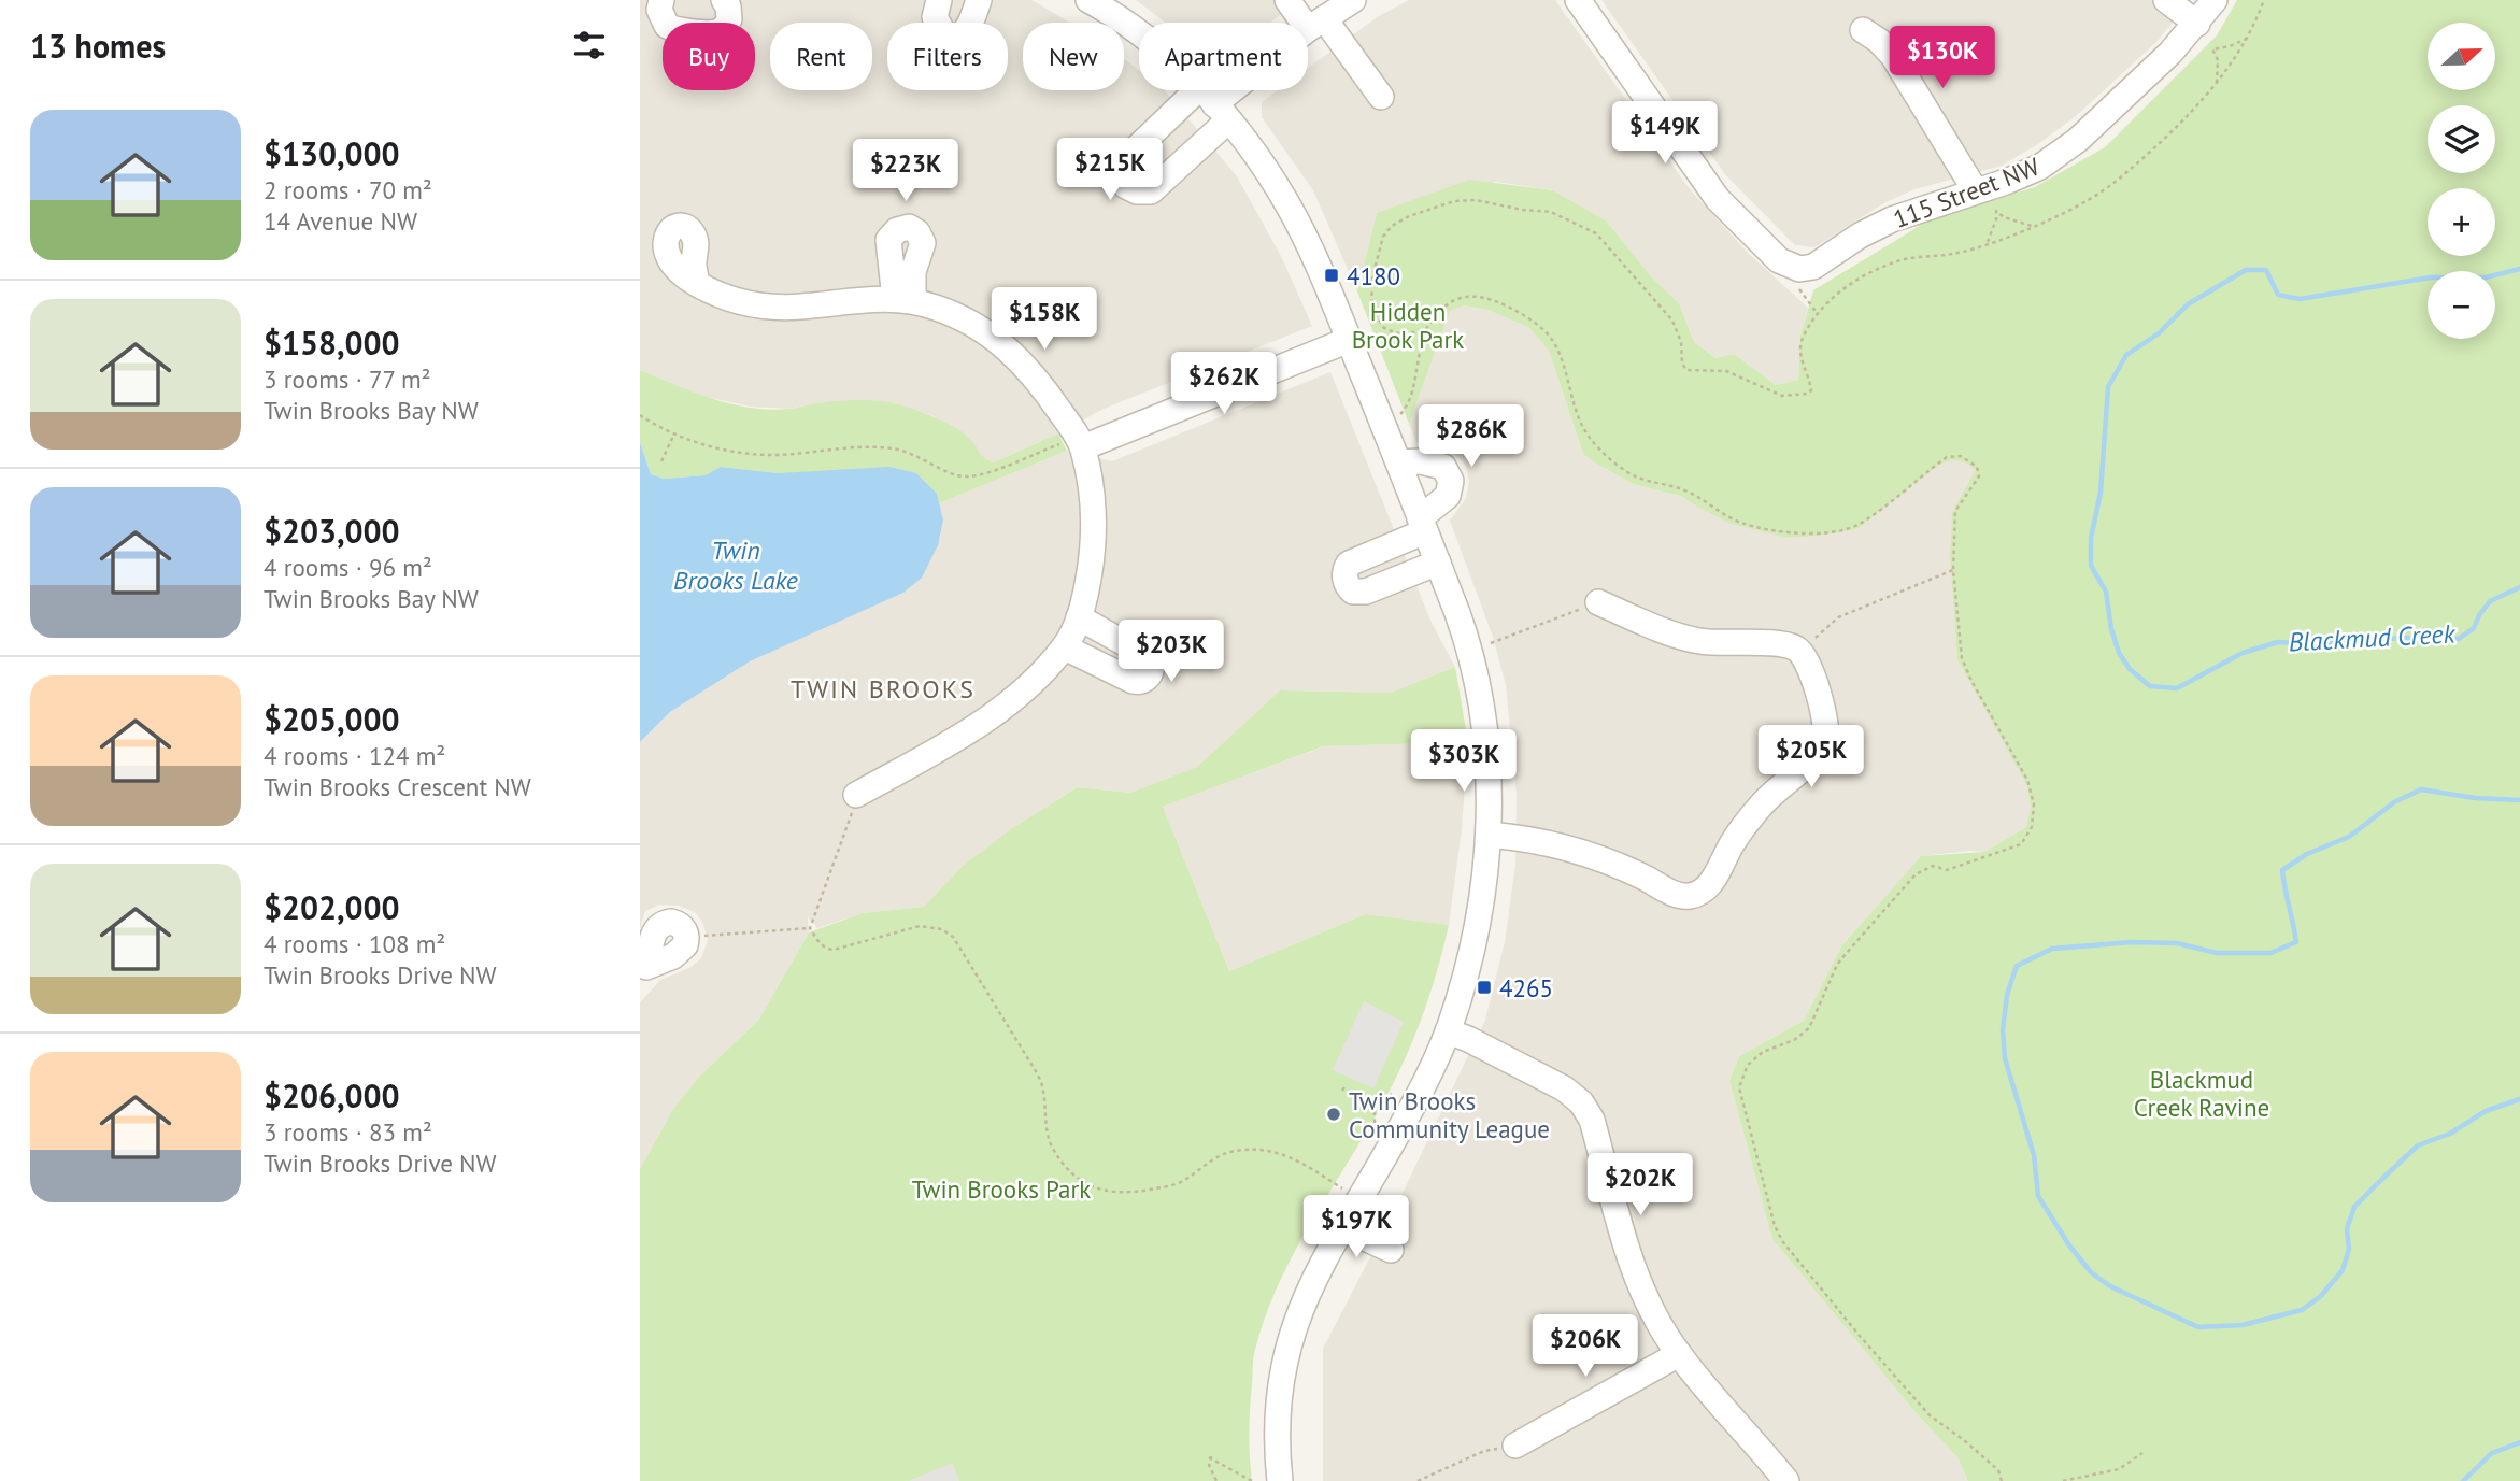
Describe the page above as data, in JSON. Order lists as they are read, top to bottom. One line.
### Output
{"streets":{"street":["115 Street NW"]},"districts":["TWIN BROOKS"],"water":["Twin Brooks Lake","Blackmud Creek"],"parks":["Hidden Brook Park","Blackmud Creek Ravine","Twin Brooks Park"],"places":{"transit":["4180","4265"],"other":["Twin Brooks Community League"]},"north":"right","page":{"heading":"13 homes","map_buttons":["+","−"],"chip":["Buy","Rent","Filters","New","Apartment"],"price":["$130K","$149K","$215K","$223K","$158K","$262K","$286K","$203K","$205K","$303K","$202K","$197K","$206K"],"list":[{"name":"$130,000","note":"2 rooms · 70 m² · 14 Avenue NW"},{"name":"$158,000","note":"3 rooms · 77 m² · Twin Brooks Bay NW"},{"name":"$203,000","note":"4 rooms · 96 m² · Twin Brooks Bay NW"},{"name":"$205,000","note":"4 rooms · 124 m² · Twin Brooks Crescent NW"},{"name":"$202,000","note":"4 rooms · 108 m² · Twin Brooks Drive NW"},{"name":"$206,000","note":"3 rooms · 83 m² · Twin Brooks Drive NW"}]}}
